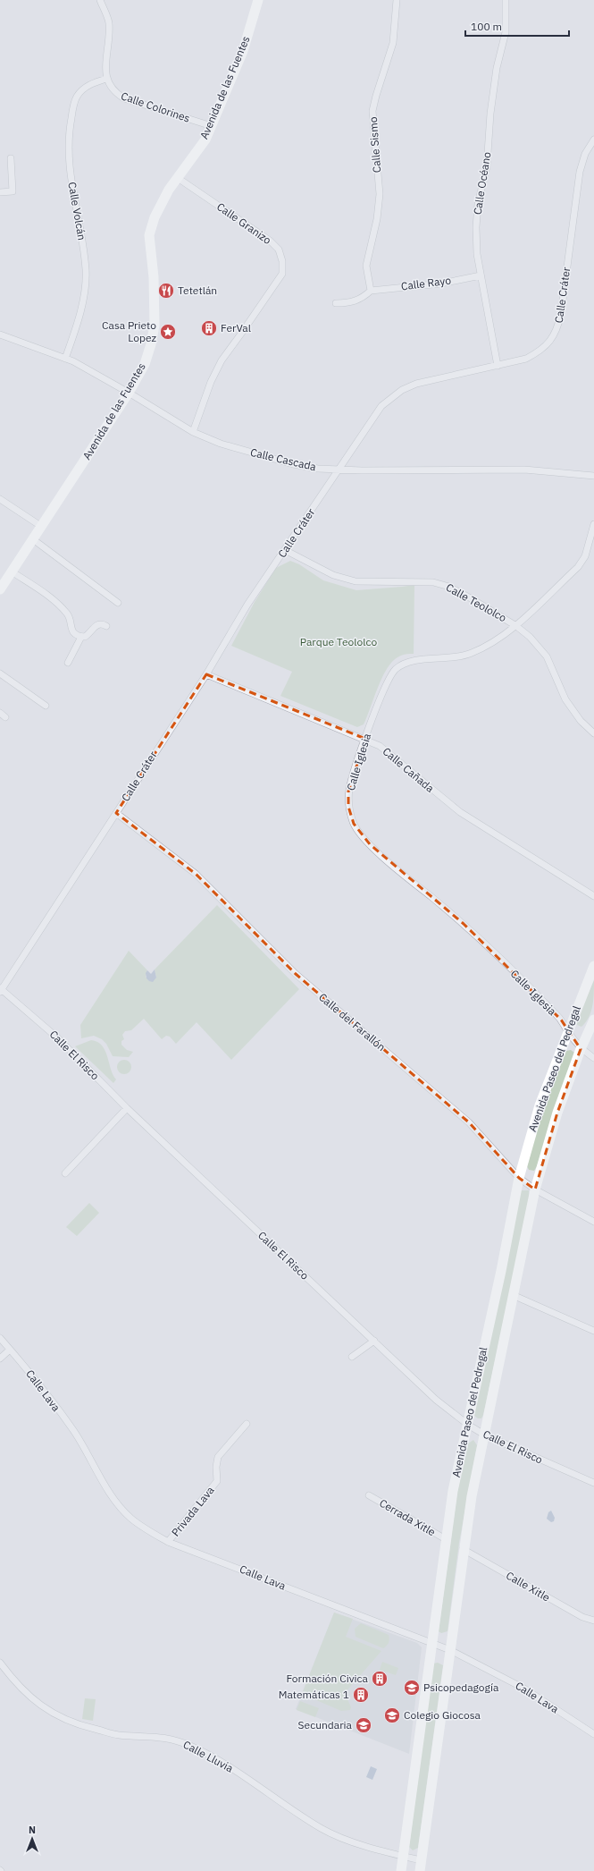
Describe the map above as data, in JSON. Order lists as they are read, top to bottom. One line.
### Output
{"streets":{"main road":["Avenida de las Fuentes","Avenida Paseo del Pedregal"],"street":["Calle Colorines","Calle Sismo","Calle Océano","Calle Volcán","Calle Granizo","Calle Rayo","Calle Cráter","Calle Cascada","Calle Teololco","Calle Iglesia","Calle Cañada","Calle del Farallón","Calle El Risco","Calle Lava","Privada Lava","Cerrada Xitle","Calle Xitle","Calle Lluvia"]},"crossings":[["Avenida de las Fuentes","Calle Colorines"],["Avenida de las Fuentes","Calle Granizo"],["Avenida de las Fuentes","Calle Cascada"],["Calle Colorines","Calle Volcán"],["Calle Sismo","Calle Rayo"],["Calle Océano","Calle Rayo"],["Calle Océano","Calle Cráter"],["Calle Volcán","Calle Cascada"],["Calle Granizo","Calle Cascada"],["Calle Cráter","Calle Cascada"],["Calle Cráter","Calle Teololco"],["Calle Cráter","Calle Cañada"],["Calle Cráter","Calle del Farallón"],["Calle Cráter","Calle El Risco"],["Calle Teololco","Calle Iglesia"],["Calle Iglesia","Calle Cañada"],["Calle Iglesia","Avenida Paseo del Pedregal"],["Calle del Farallón","Avenida Paseo del Pedregal"],["Calle El Risco","Avenida Paseo del Pedregal"],["Avenida Paseo del Pedregal","Calle Lava"],["Avenida Paseo del Pedregal","Cerrada Xitle"],["Avenida Paseo del Pedregal","Calle Xitle"],["Avenida Paseo del Pedregal","Calle Lluvia"],["Calle Lava","Privada Lava"]],"parks":["Parque Teololco"],"places":{"restaurant":["Tetetlán"],"building":["FerVal","Formación Civica","Matemáticas 1"],"place":["Casa Prieto Lopez"],"school or university":["Psicopedagogía","Colegio Giocosa","Secundaria"]},"scale_bar":"100 m","north":"top"}
